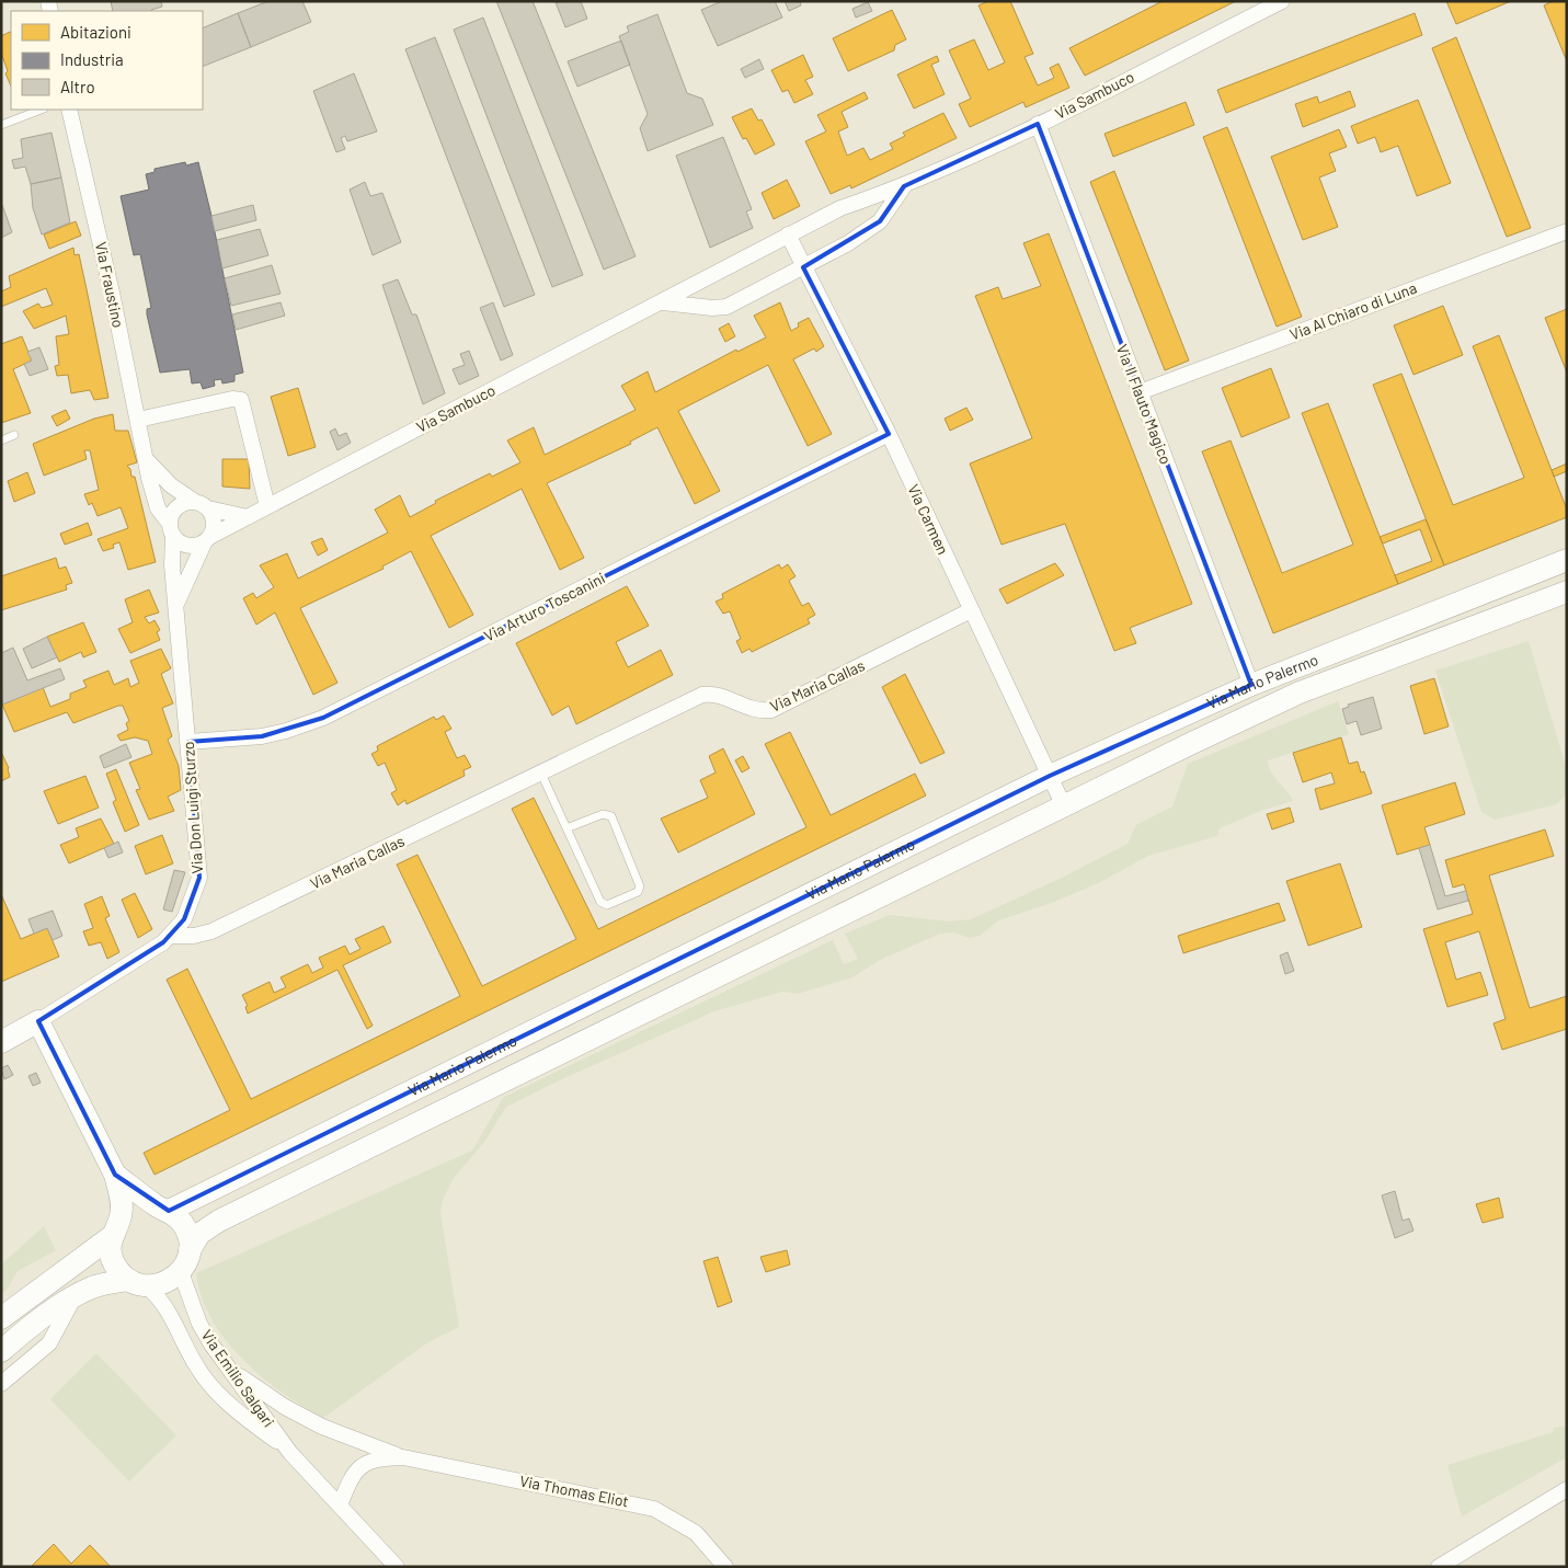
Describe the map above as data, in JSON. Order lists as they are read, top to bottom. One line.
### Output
{"streets":{"street":["Via Sambuco","Via Fraustino","Via Al Chiaro di Luna","Via Il Flauto Magico","Via Carmen","Via Arturo Toscanini","Via Mario Palermo","Via Maria Callas","Via Don Luigi Sturzo","Via Emilio Salgari","Via Thomas Eliot"]},"crossings":[["Via Sambuco","Via Fraustino"],["Via Sambuco","Via Il Flauto Magico"],["Via Sambuco","Via Carmen"],["Via Sambuco","Via Don Luigi Sturzo"],["Via Fraustino","Via Don Luigi Sturzo"],["Via Al Chiaro di Luna","Via Il Flauto Magico"],["Via Il Flauto Magico","Via Mario Palermo"],["Via Carmen","Via Arturo Toscanini"],["Via Carmen","Via Mario Palermo"],["Via Carmen","Via Maria Callas"],["Via Arturo Toscanini","Via Don Luigi Sturzo"],["Via Mario Palermo","Via Emilio Salgari"],["Via Maria Callas","Via Don Luigi Sturzo"],["Via Emilio Salgari","Via Thomas Eliot"]],"legend":["Abitazioni","Industria","Altro"]}
